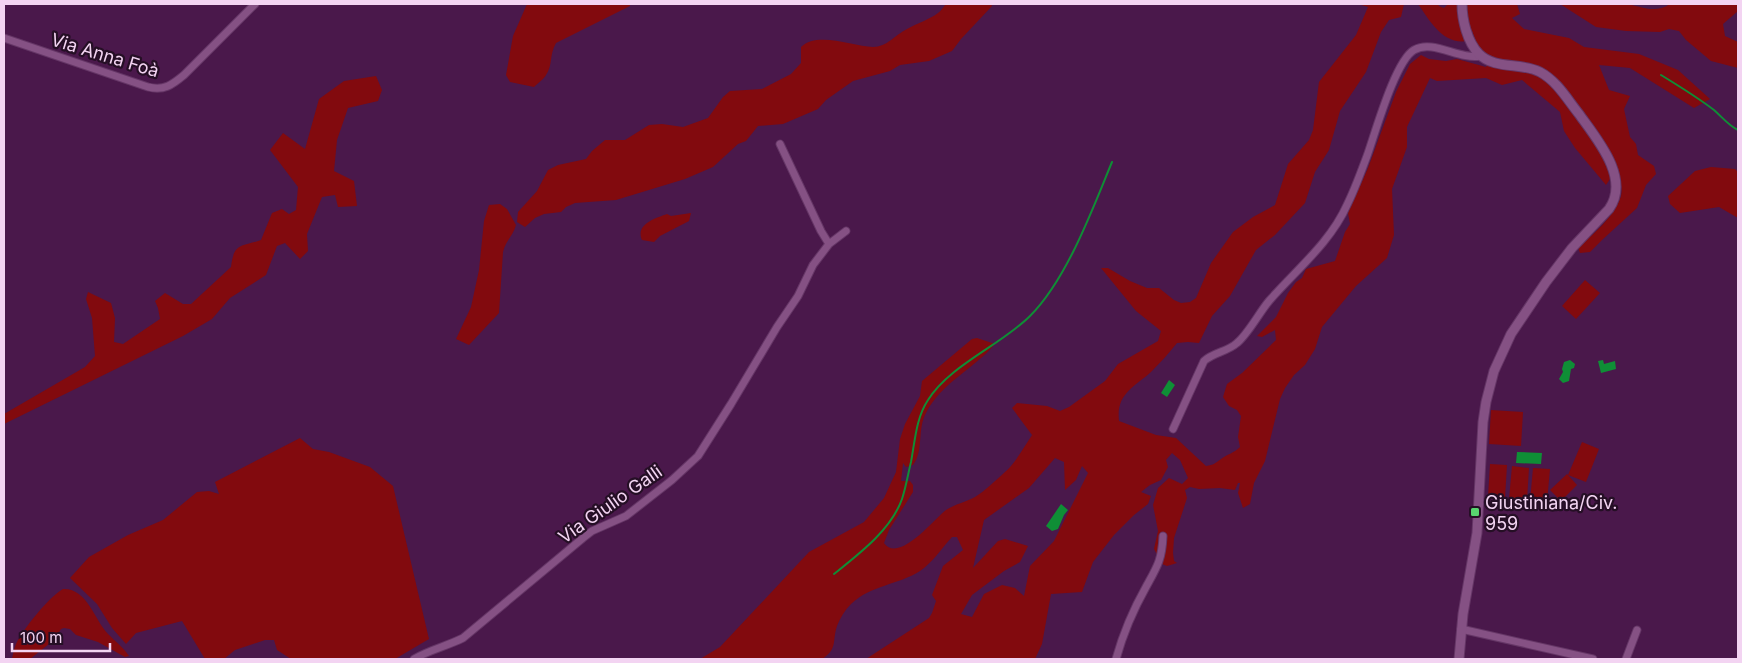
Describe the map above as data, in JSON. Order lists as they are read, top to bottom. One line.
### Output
{"streets":{"street":["Via Anna Foà","Via Giulio Galli"]},"places":{"transit":["Giustiniana/Civ. 959"]},"scale_bar":"100 m"}
